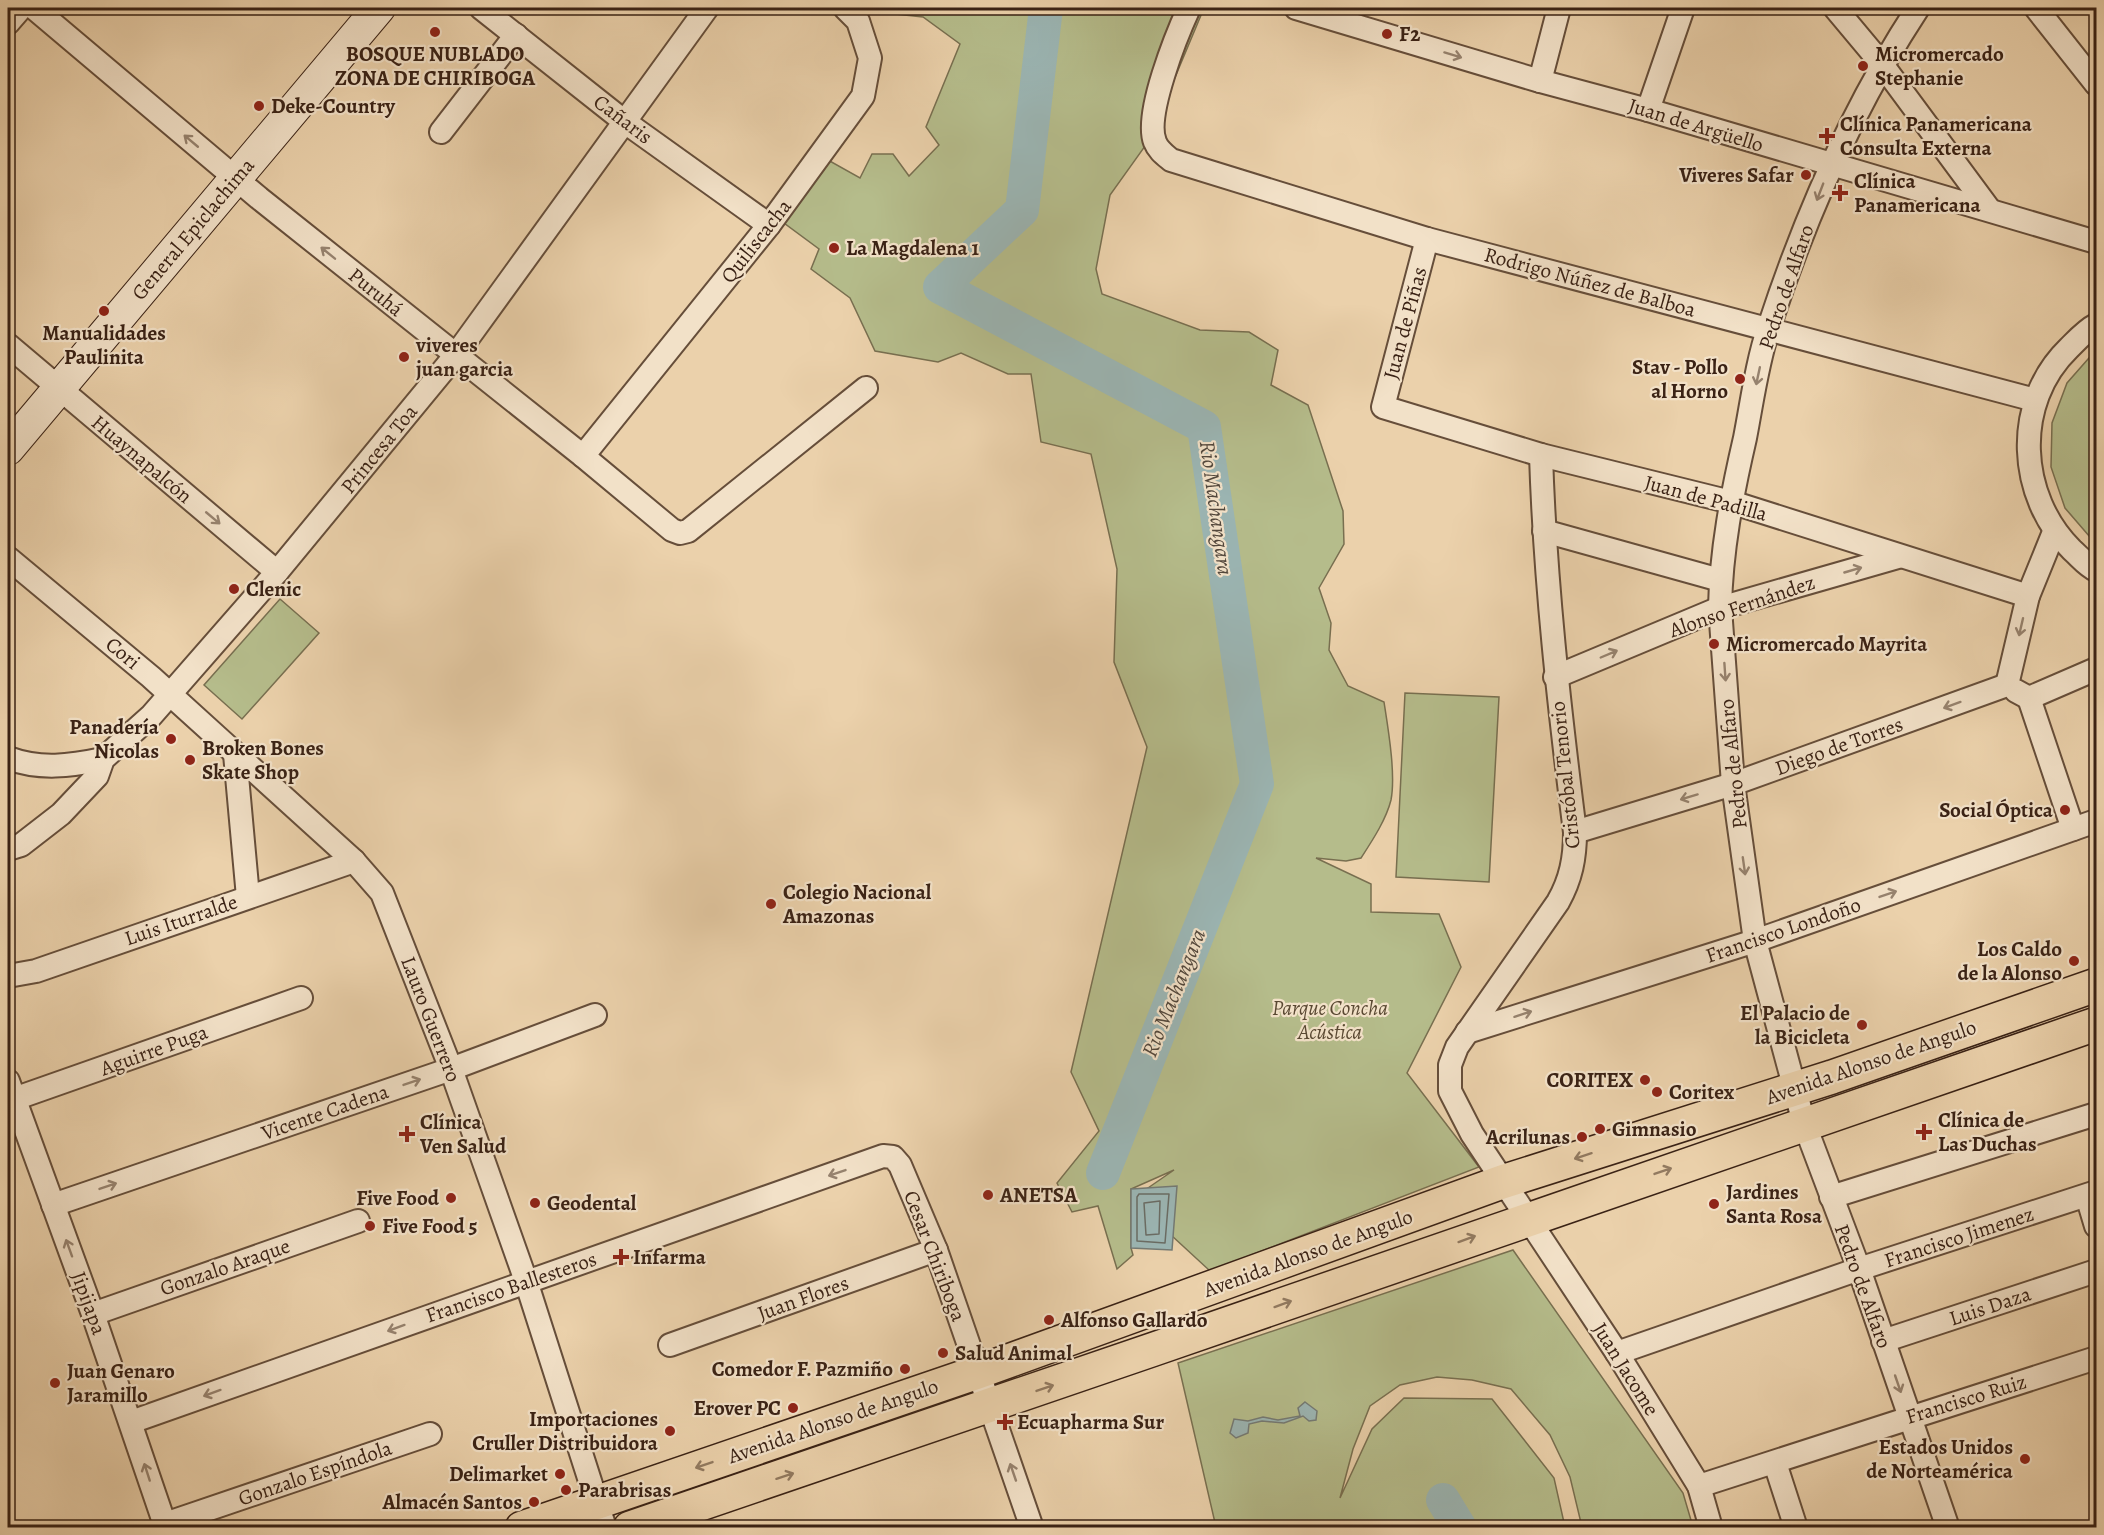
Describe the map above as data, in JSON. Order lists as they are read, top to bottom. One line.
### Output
{"streets":{"main road":["Avenida Alonso de Angulo"],"street":["Cañaris","Juan de Argüello","General Epiclachima","Quiliscacha","Rodrigo Núñez de Balboa","Pedro de Alfaro","Puruhá","Juan de Piñas","Princesa Toa","Huaynapalcón","Juan de Padilla","Alonso Fernández","Cori","Diego de Torres","Cristóbal Tenorio","Luis Iturralde","Francisco Londoño","Lauro Guerrero","Aguirre Puga","Vicente Cadena","Francisco Jimenez","Cesar Chiriboga","Gonzalo Araque","Francisco Ballesteros","Juan Flores","Jipijapa","Luis Daza","Juan Jacome","Francisco Ruiz","Gonzalo Espíndola"]},"crossings":[["Cañaris","Quiliscacha"],["Cañaris","Princesa Toa"],["Juan de Argüello","Pedro de Alfaro"],["General Epiclachima","Puruhá"],["General Epiclachima","Huaynapalcón"],["Quiliscacha","Puruhá"],["Rodrigo Núñez de Balboa","Pedro de Alfaro"],["Rodrigo Núñez de Balboa","Juan de Piñas"],["Pedro de Alfaro","Juan de Padilla"],["Pedro de Alfaro","Alonso Fernández"],["Pedro de Alfaro","Diego de Torres"],["Pedro de Alfaro","Francisco Londoño"],["Pedro de Alfaro","Avenida Alonso de Angulo"],["Pedro de Alfaro","Francisco Jimenez"],["Pedro de Alfaro","Luis Daza"],["Pedro de Alfaro","Francisco Ruiz"],["Puruhá","Princesa Toa"],["Juan de Piñas","Juan de Padilla"],["Princesa Toa","Huaynapalcón"],["Princesa Toa","Cori"],["Juan de Padilla","Alonso Fernández"],["Juan de Padilla","Cristóbal Tenorio"],["Alonso Fernández","Cristóbal Tenorio"],["Cori","Luis Iturralde"],["Cori","Lauro Guerrero"],["Diego de Torres","Cristóbal Tenorio"],["Cristóbal Tenorio","Francisco Londoño"],["Cristóbal Tenorio","Avenida Alonso de Angulo"],["Cristóbal Tenorio","Juan Jacome"],["Luis Iturralde","Lauro Guerrero"],["Lauro Guerrero","Avenida Alonso de Angulo"],["Lauro Guerrero","Vicente Cadena"],["Lauro Guerrero","Francisco Ballesteros"],["Aguirre Puga","Jipijapa"],["Avenida Alonso de Angulo","Cesar Chiriboga"],["Avenida Alonso de Angulo","Juan Jacome"],["Vicente Cadena","Jipijapa"],["Francisco Jimenez","Juan Jacome"],["Cesar Chiriboga","Francisco Ballesteros"],["Cesar Chiriboga","Juan Flores"],["Gonzalo Araque","Jipijapa"],["Francisco Ballesteros","Jipijapa"],["Jipijapa","Gonzalo Espíndola"],["Juan Jacome","Francisco Ruiz"]],"one_way":["Pedro de Alfaro","Puruhá","Huaynapalcón","Alonso Fernández","Diego de Torres","Francisco Londoño","Vicente Cadena","Francisco Ballesteros","Jipijapa"],"water":["Rio Machangara"],"parks":["Parque Concha Acústica"],"places":{"other":["BOSQUE NUBLADO ZONA DE CHIRIBOGA","F2","Micromercado Stephanie","Deke-Country","Viveres Safar","La Magdalena 1","Manualidades Paulinita","viveres juan garcia","Stav - Pollo al Horno","Clenic","Micromercado Mayrita","Panadería Nicolas","Broken Bones Skate Shop","Social Óptica","Colegio Nacional Amazonas","Los Caldo de la Alonso","El Palacio de la Bicicleta","CORITEX","Coritex","Gimnasio","Acrilunas","ANETSA","Five Food","Geodental","Jardines Santa Rosa","Five Food 5","Alfonso Gallardo","Salud Animal","Comedor F. Pazmiño","Juan Genaro Jaramillo","Erover PC","Importaciones Cruller Distribuidora","Estados Unidos de Norteamérica","Delimarket","Parabrisas","Almacén Santos"],"health":["Clínica Panamericana Consulta Externa","Clínica Panamericana","Clínica de Las Duchas","Clínica Ven Salud","Infarma","Ecuapharma Sur"]}}
